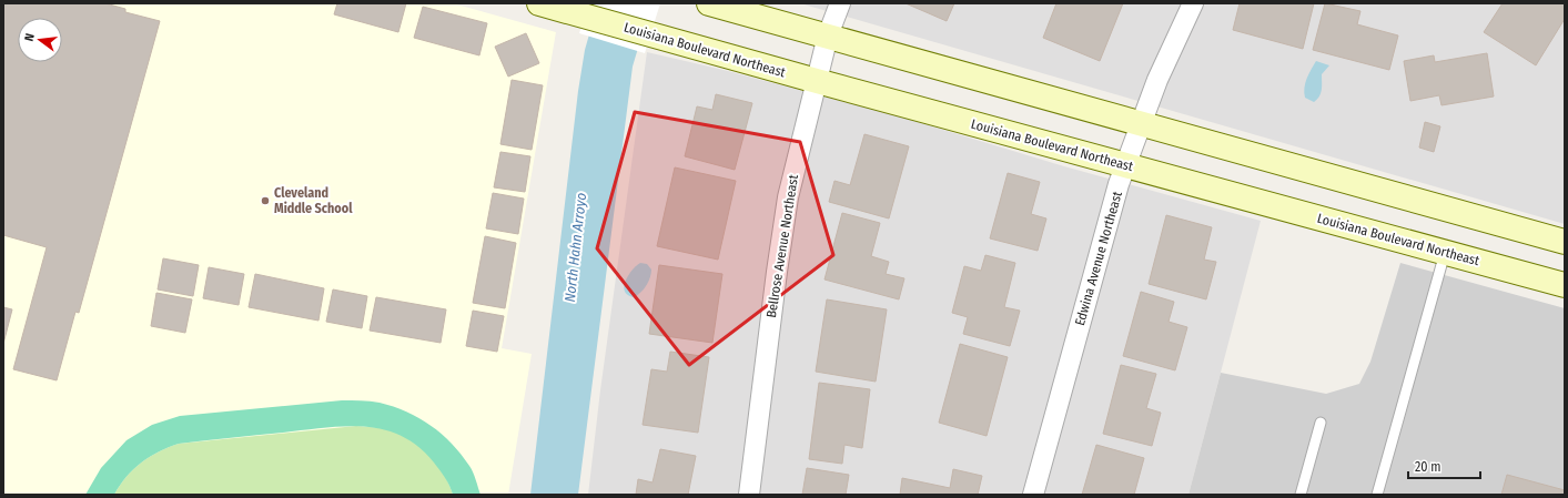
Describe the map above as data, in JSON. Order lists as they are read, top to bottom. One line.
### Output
{"streets":{"main road":["Louisiana Boulevard Northeast"],"street":["Bellrose Avenue Northeast","Edwina Avenue Northeast"]},"crossings":[["Louisiana Boulevard Northeast","Bellrose Avenue Northeast"],["Louisiana Boulevard Northeast","Edwina Avenue Northeast"]],"water":["North Hahn Arroyo"],"places":["Cleveland Middle School"],"scale_bar":"20 m","north":"left"}
